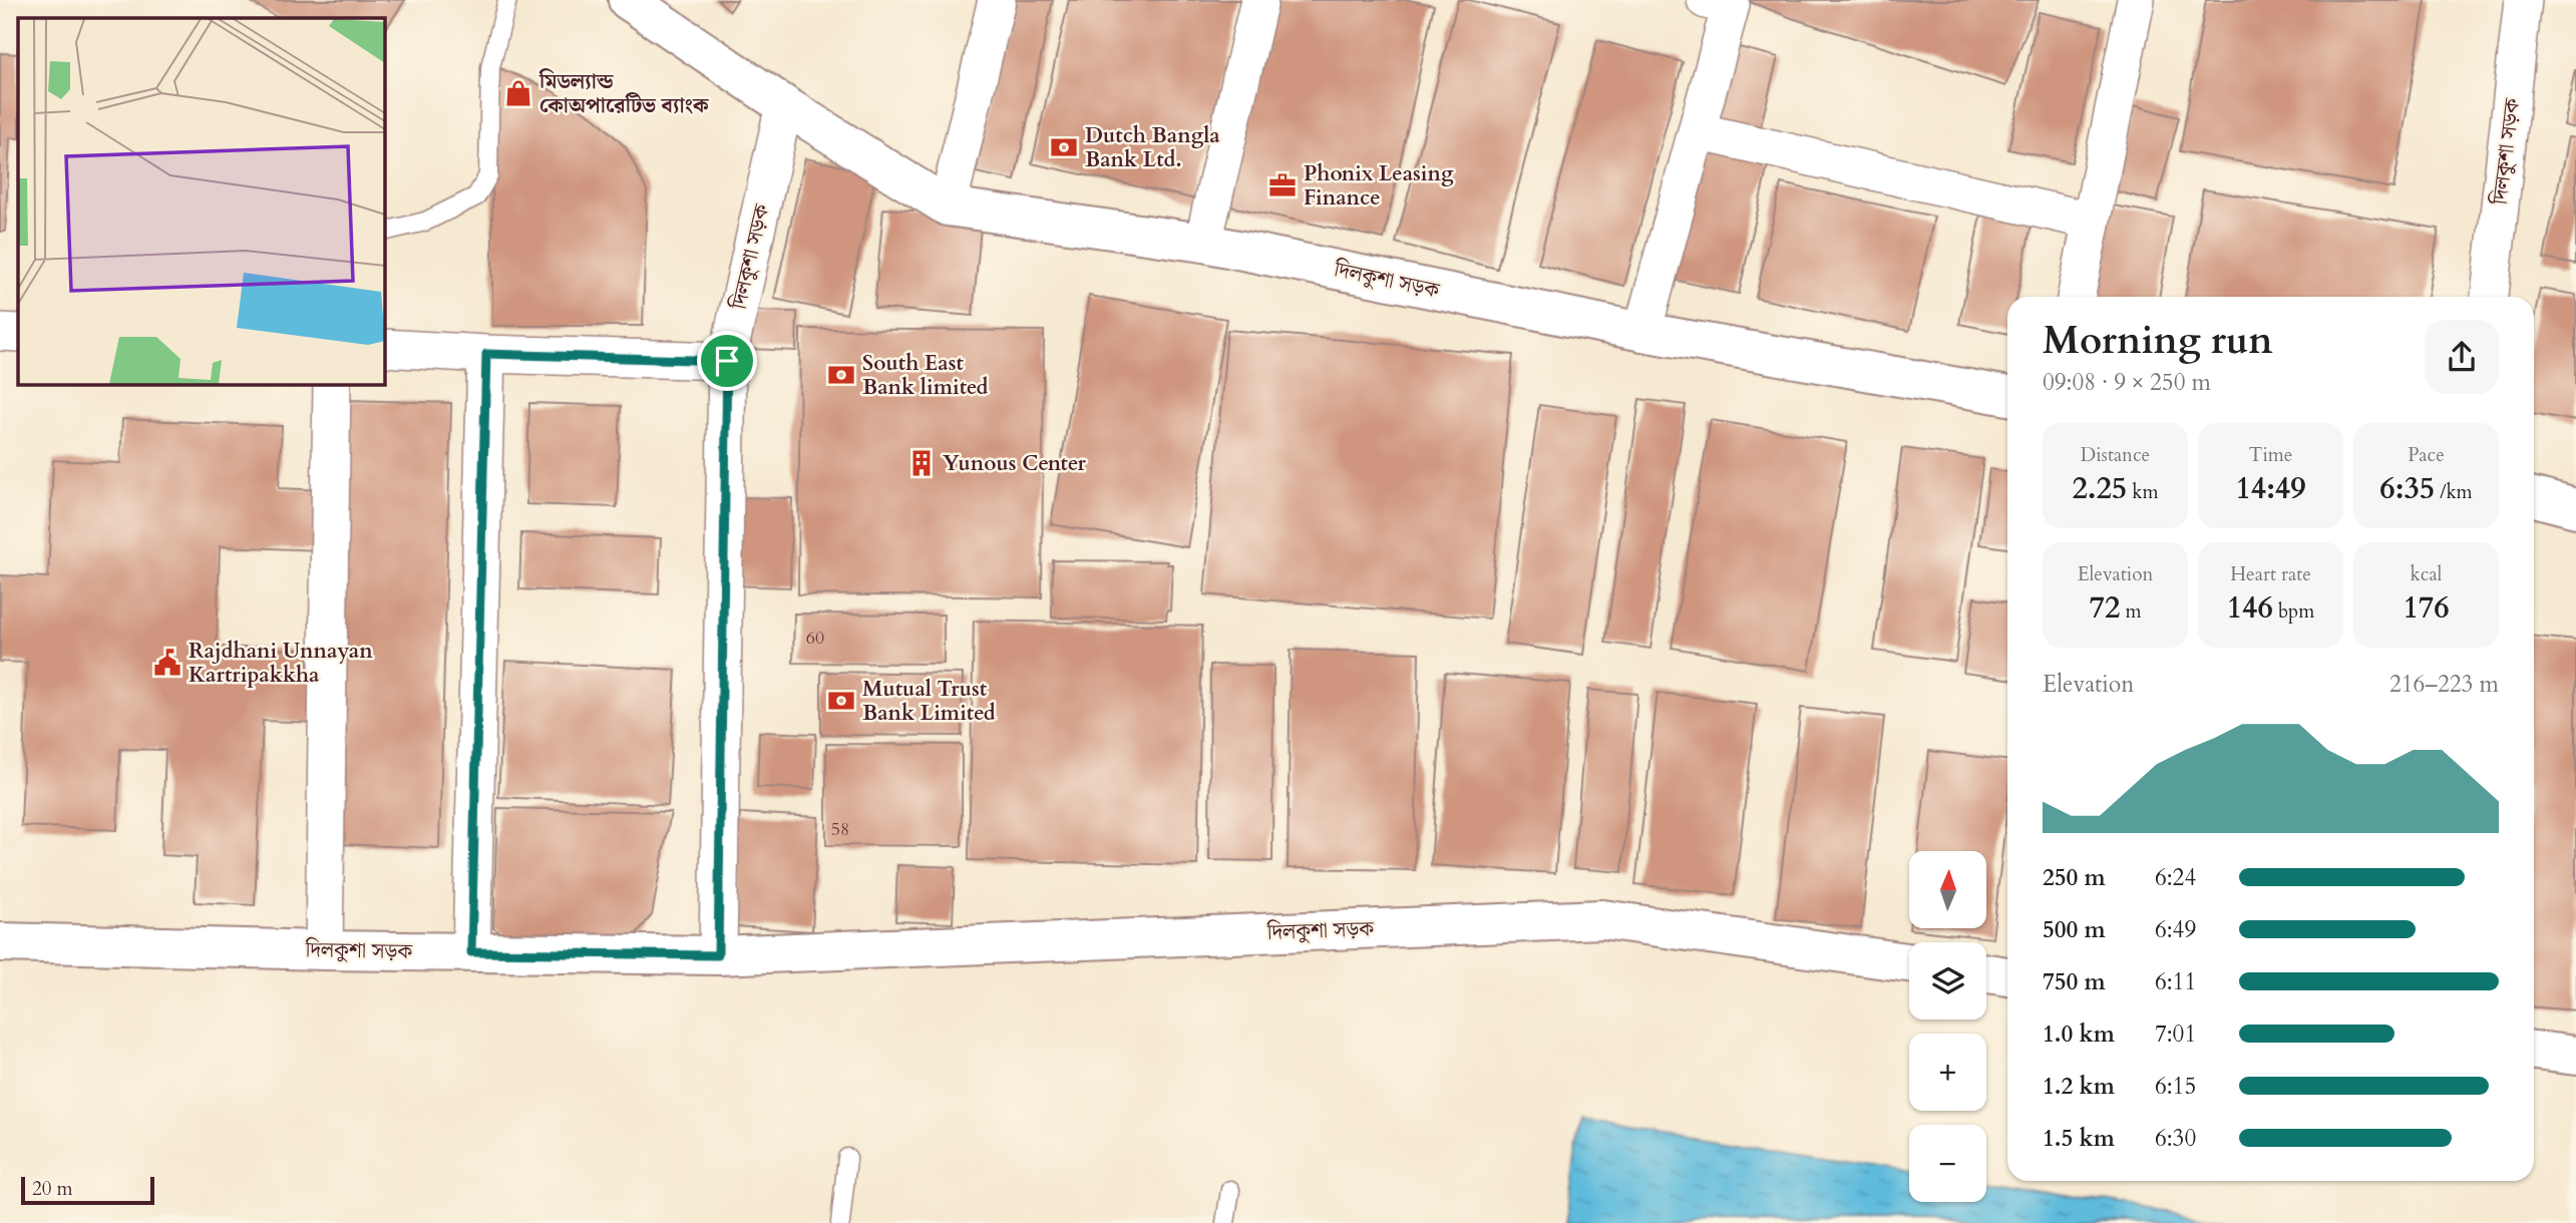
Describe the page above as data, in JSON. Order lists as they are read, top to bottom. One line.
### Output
{"streets":{"street":["দিলকুশা সড়ক"]},"places":{"shop":["মিডল্যান্ড কোঅপারেটিভ ব্যাংক"],"bank":["Dutch Bangla Bank Ltd.","South East Bank limited","Mutual Trust Bank Limited"],"office":["Phonix Leasing Finance"],"building":["Yunous Center"],"public building":["Rajdhani Unnayan Kartripakkha"]},"house_numbers":["60","58"],"scale_bar":"20 m","north":"top","page":{"heading":["Morning run","09:08 · 9 × 250 m"],"stats":[["Distance","2.25 km"],["Time","14:49"],["Pace","6:35 /km"],["Elevation","72 m"],["Heart rate","146 bpm"],["kcal","176"]],"chart":["Elevation","216–223 m"],"map_buttons":["+","−"],"list":[{"name":"250 m","note":"6:24"},{"name":"500 m","note":"6:49"},{"name":"750 m","note":"6:11"},{"name":"1.0 km","note":"7:01"},{"name":"1.2 km","note":"6:15"},{"name":"1.5 km","note":"6:30"}],"scale":"20 m"}}
